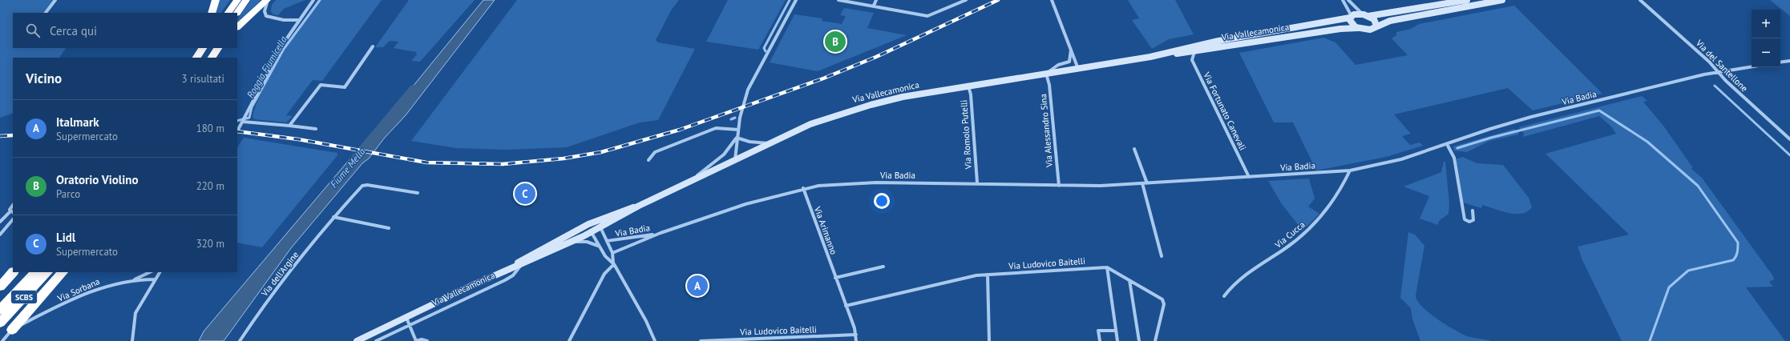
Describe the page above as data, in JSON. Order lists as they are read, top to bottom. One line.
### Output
{"streets":{"highway":["SCBS"],"main road":["Via Vallecamonica"],"street":["Via del Santellone","Via Badia","Via Fortunato Canevali","Via Alessandro Sina","Via Romolo Putelli","Via Arimanno","Via Cucca","Via Ludovico Baitelli","Via dell'Argine","Via Sorbana"]},"crossings":[["Via Vallecamonica","Via Fortunato Canevali"],["Via Vallecamonica","Via Alessandro Sina"],["Via Vallecamonica","Via Romolo Putelli"],["Via del Santellone","Via Badia"],["Via Badia","Via Fortunato Canevali"],["Via Badia","Via Alessandro Sina"],["Via Badia","Via Romolo Putelli"],["Via Badia","Via Arimanno"],["Via Badia","Via Cucca"],["Via Arimanno","Via Ludovico Baitelli"]],"water":["Roggia Fiumicella","Fiume Mella"],"page":{"map_buttons":["+","−"],"search":"Cerca qui","pins":["B","C","A"],"heading":["Vicino","3 risultati"],"list":[{"mark":"A","name":"Italmark","note":"Supermercato","value":"180 m"},{"mark":"B","name":"Oratorio Violino","note":"Parco","value":"220 m"},{"mark":"C","name":"Lidl","note":"Supermercato","value":"320 m"}]}}
